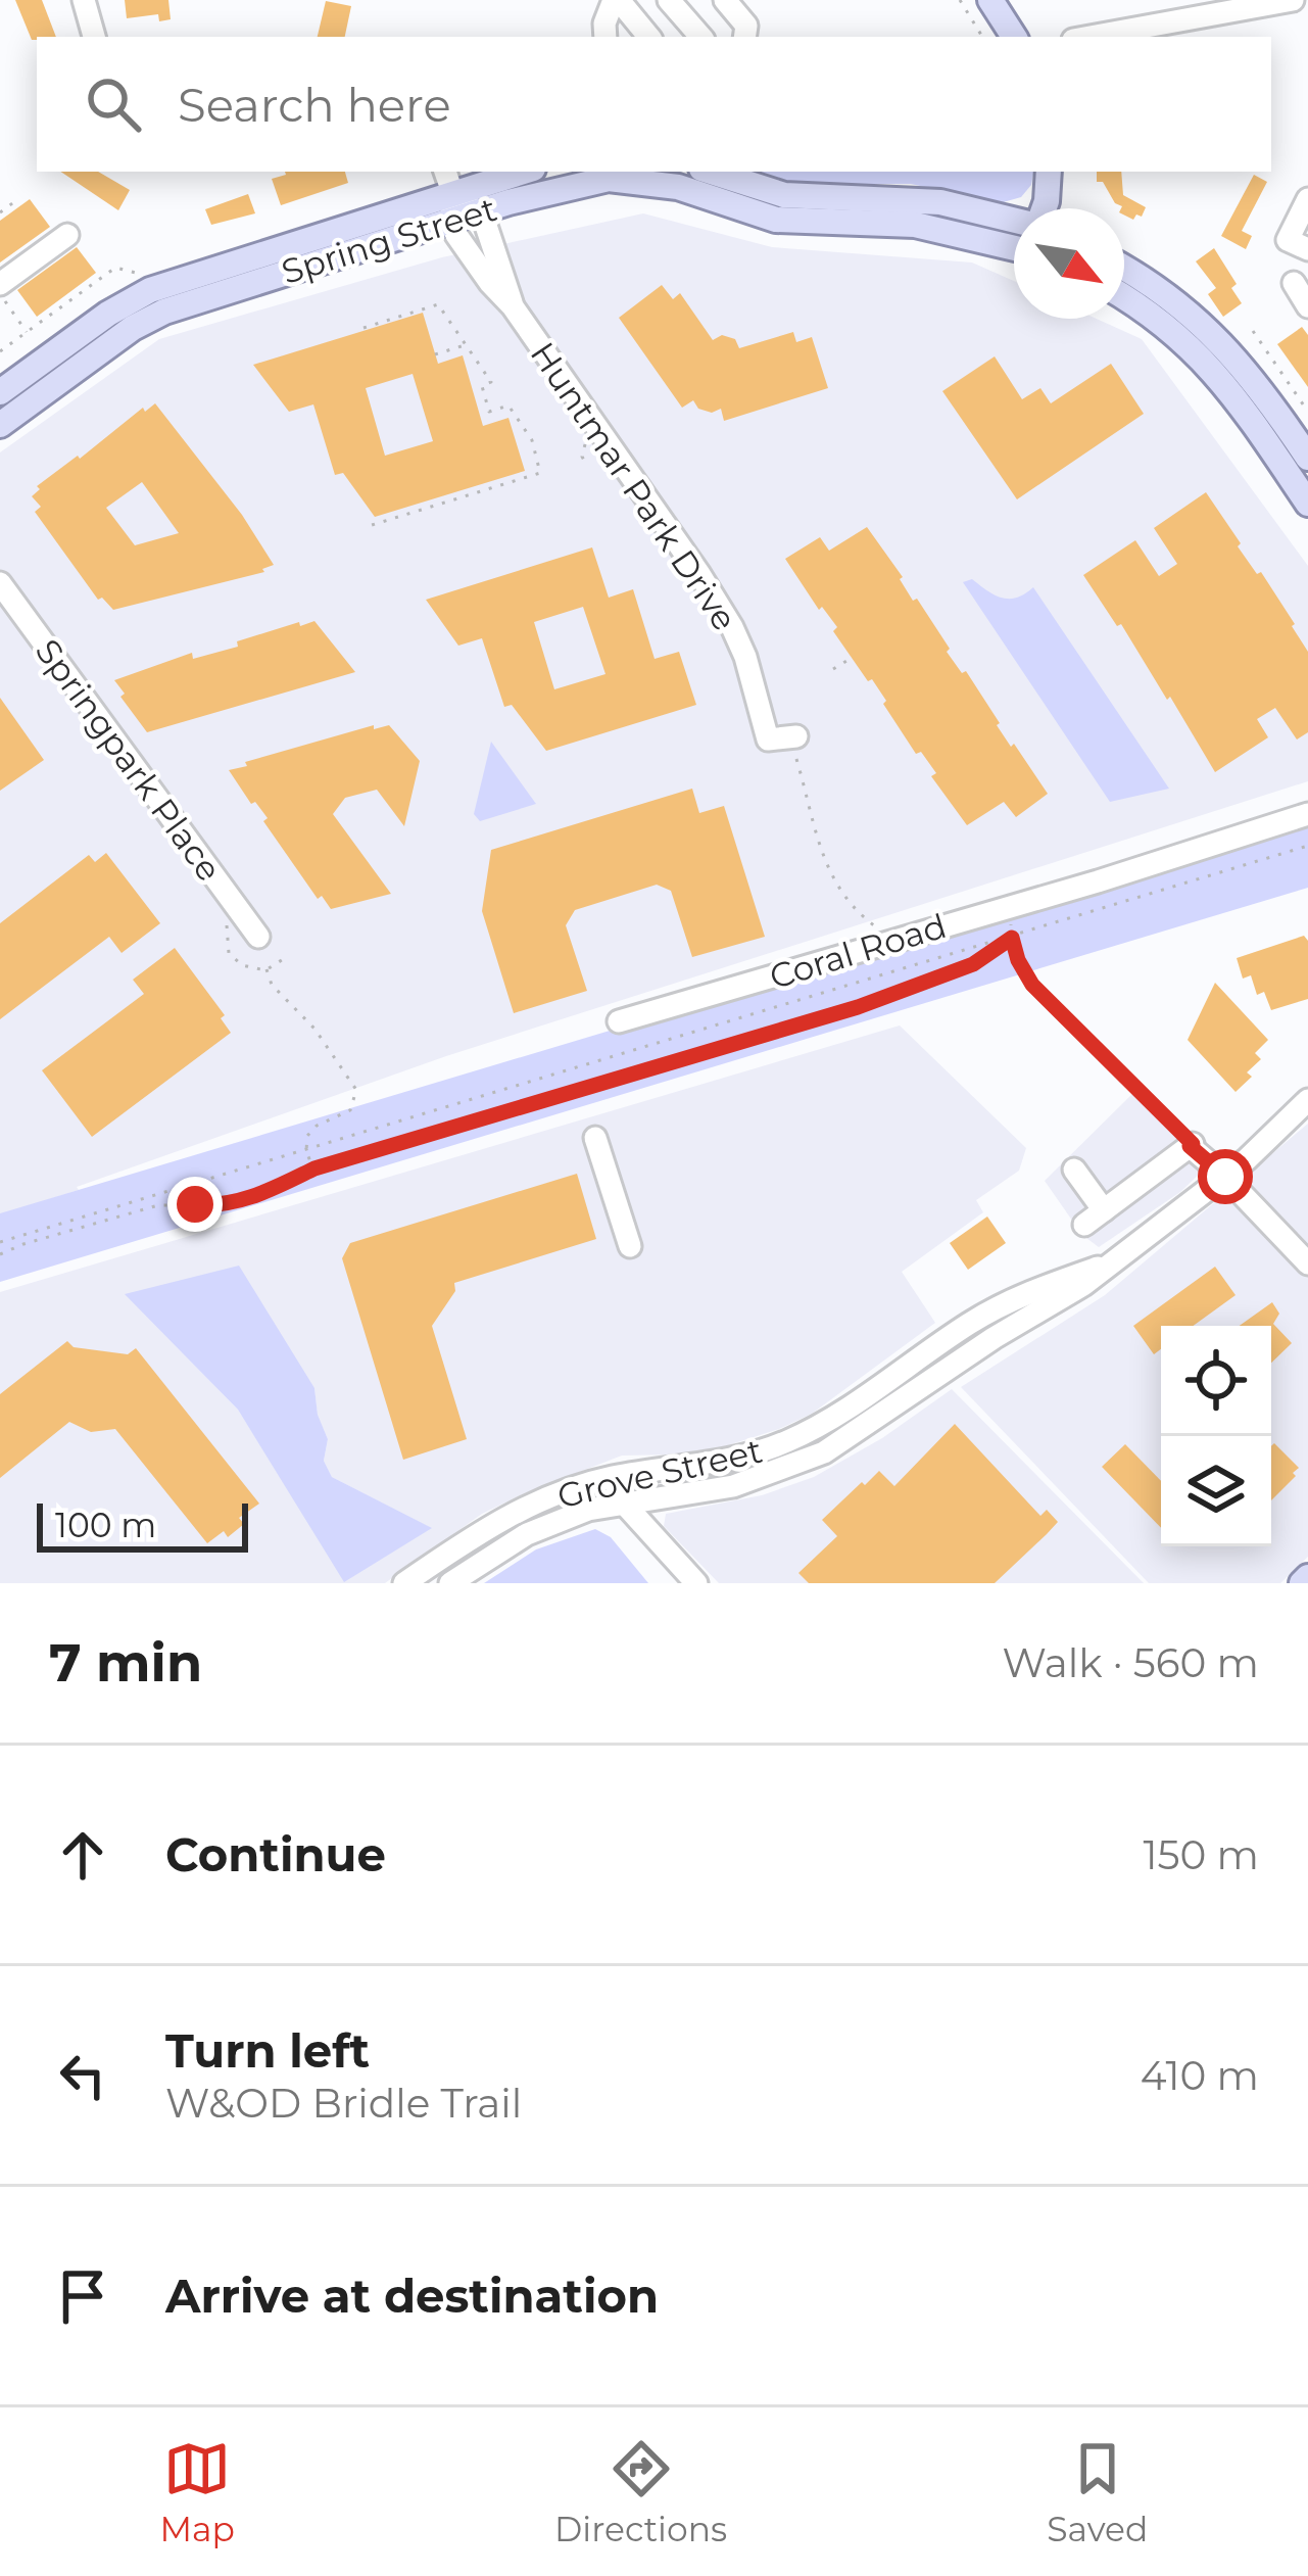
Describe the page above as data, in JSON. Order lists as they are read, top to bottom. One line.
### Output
{"streets":{"main road":["Spring Street"],"street":["Huntmar Park Drive","Springpark Place","Coral Road","Grove Street"]},"crossings":[["Spring Street","Huntmar Park Drive"]],"scale_bar":"100 m","north":"bottom right","page":{"search":"Search here","scale":"100 m","heading":["7 min","Walk · 560 m"],"list":[["Continue","150 m"],["Turn left","W&OD Bridle Trail","410 m"],"Arrive at destination"],"nav":["Map","Directions","Saved"]}}
